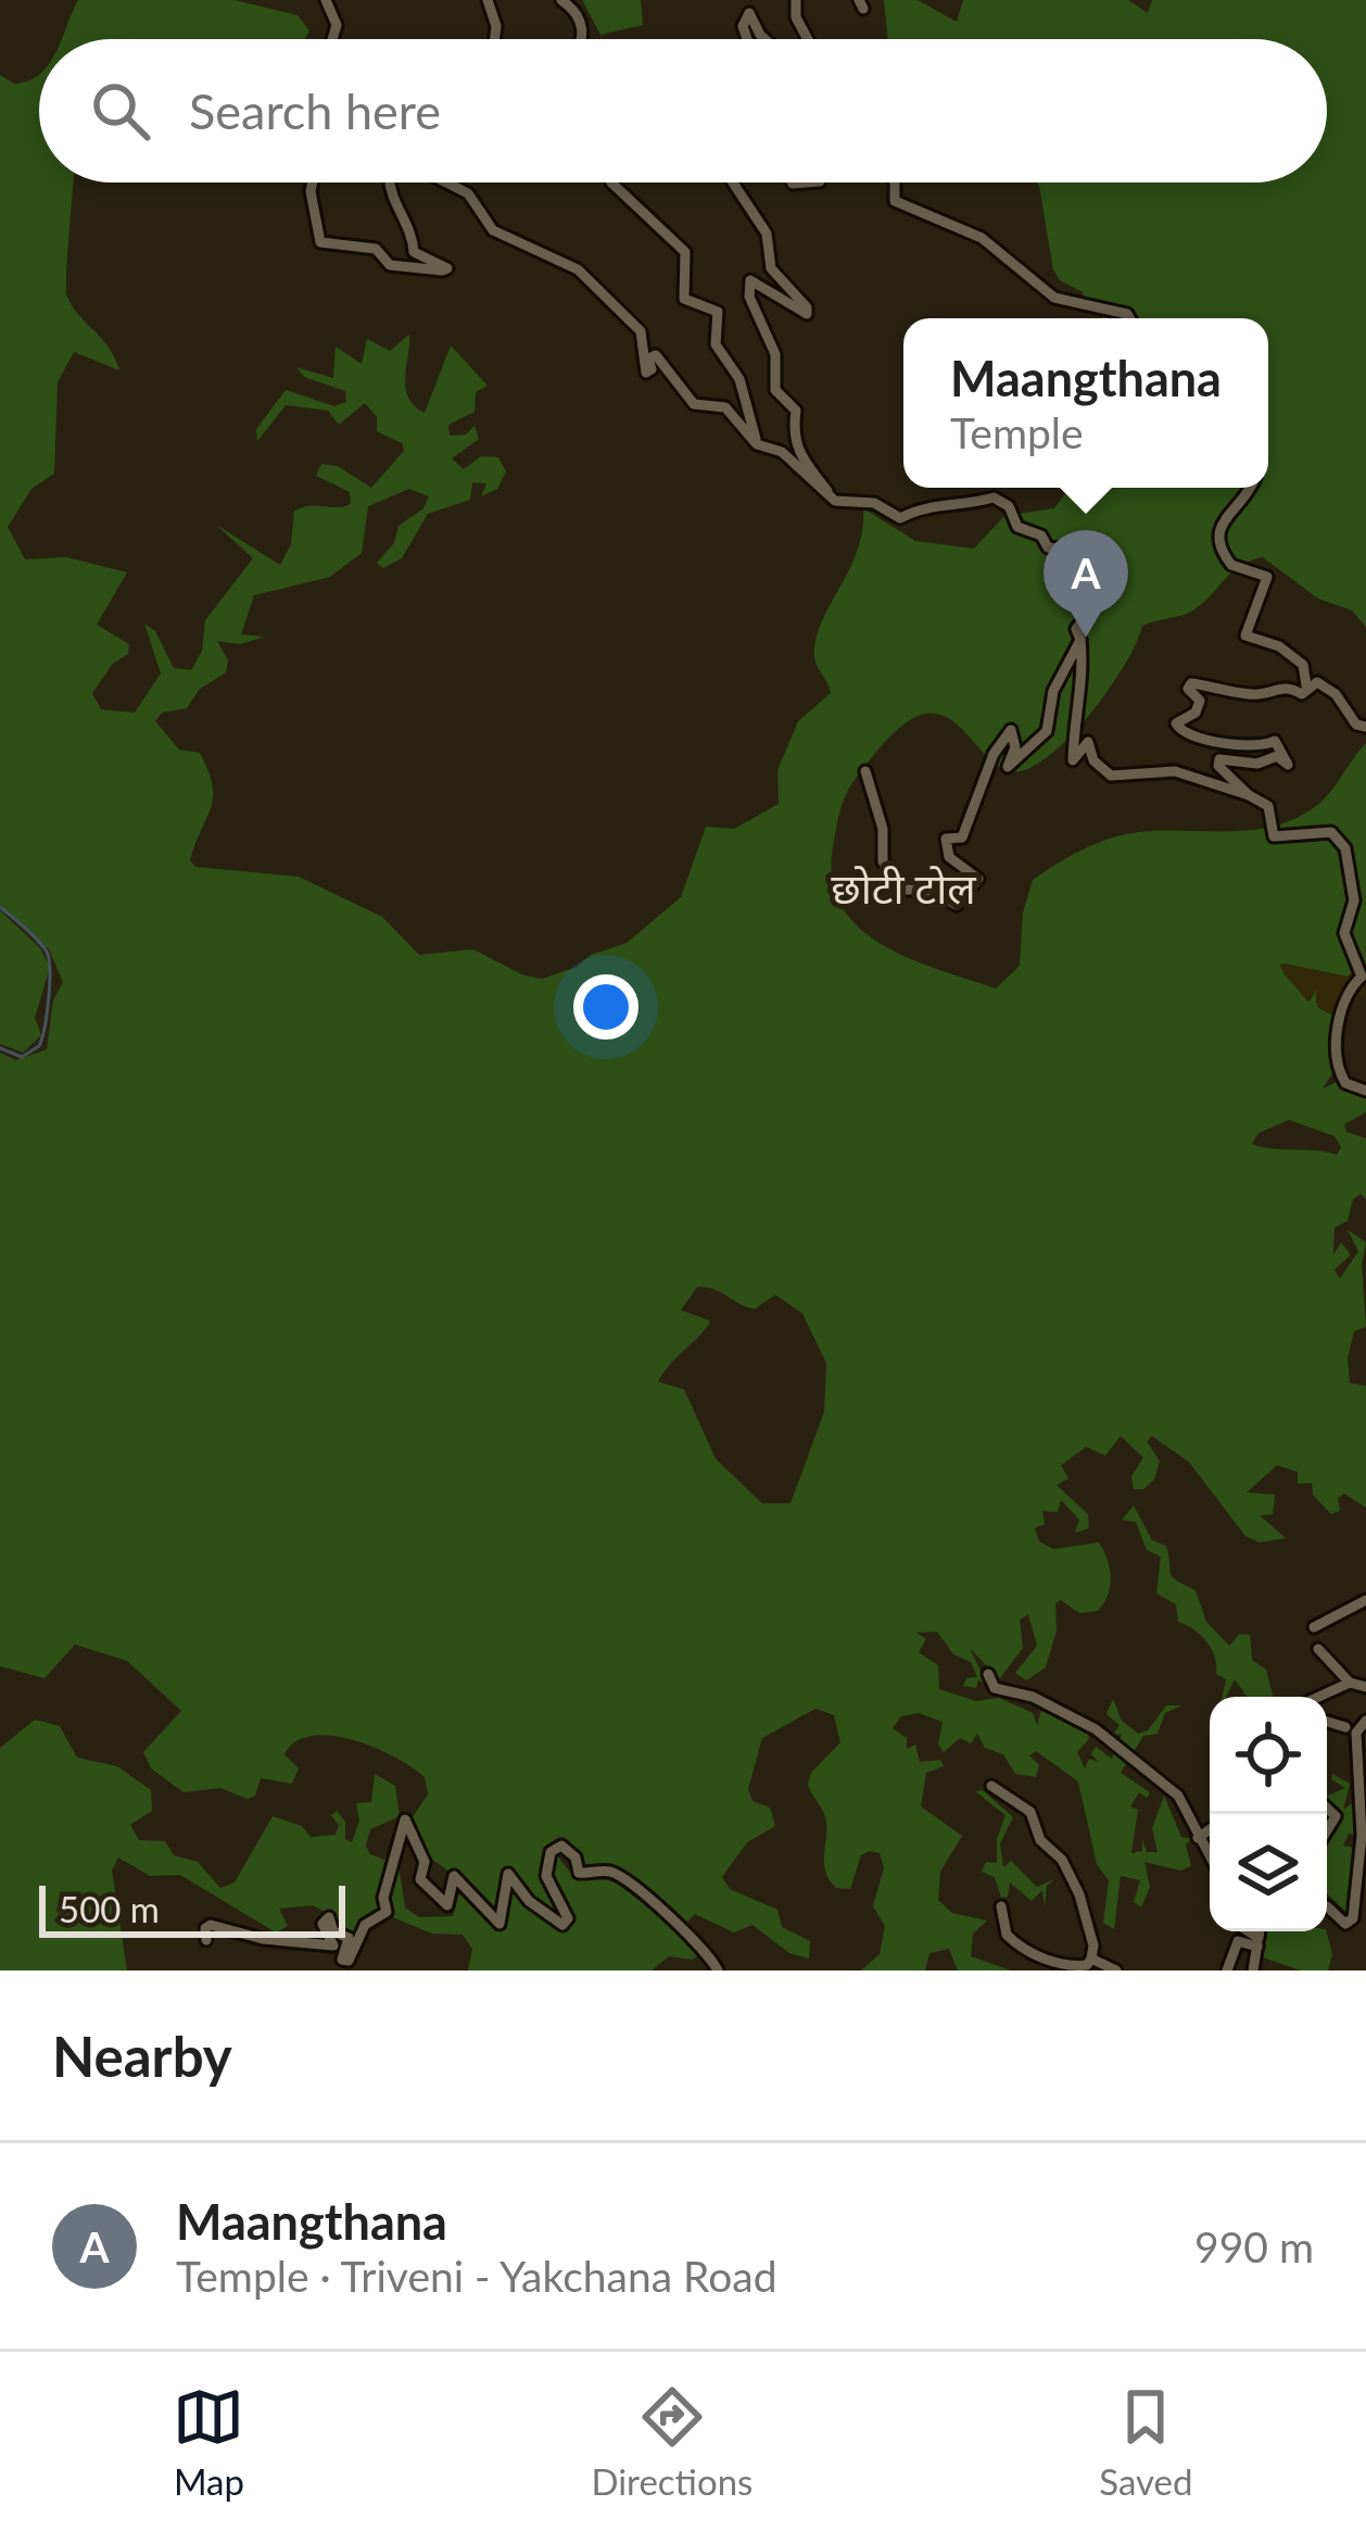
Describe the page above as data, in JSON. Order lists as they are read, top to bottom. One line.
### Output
{"districts":["छोटी टोल"],"scale_bar":"500 m","page":{"search":"Search here","popup":["Maangthana","Temple"],"pins":"A","scale":"500 m","heading":"Nearby","list":[{"mark":"A","name":"Maangthana","note":"Temple · Triveni - Yakchana Road","value":"990 m"}],"nav":["Map","Directions","Saved"]}}
